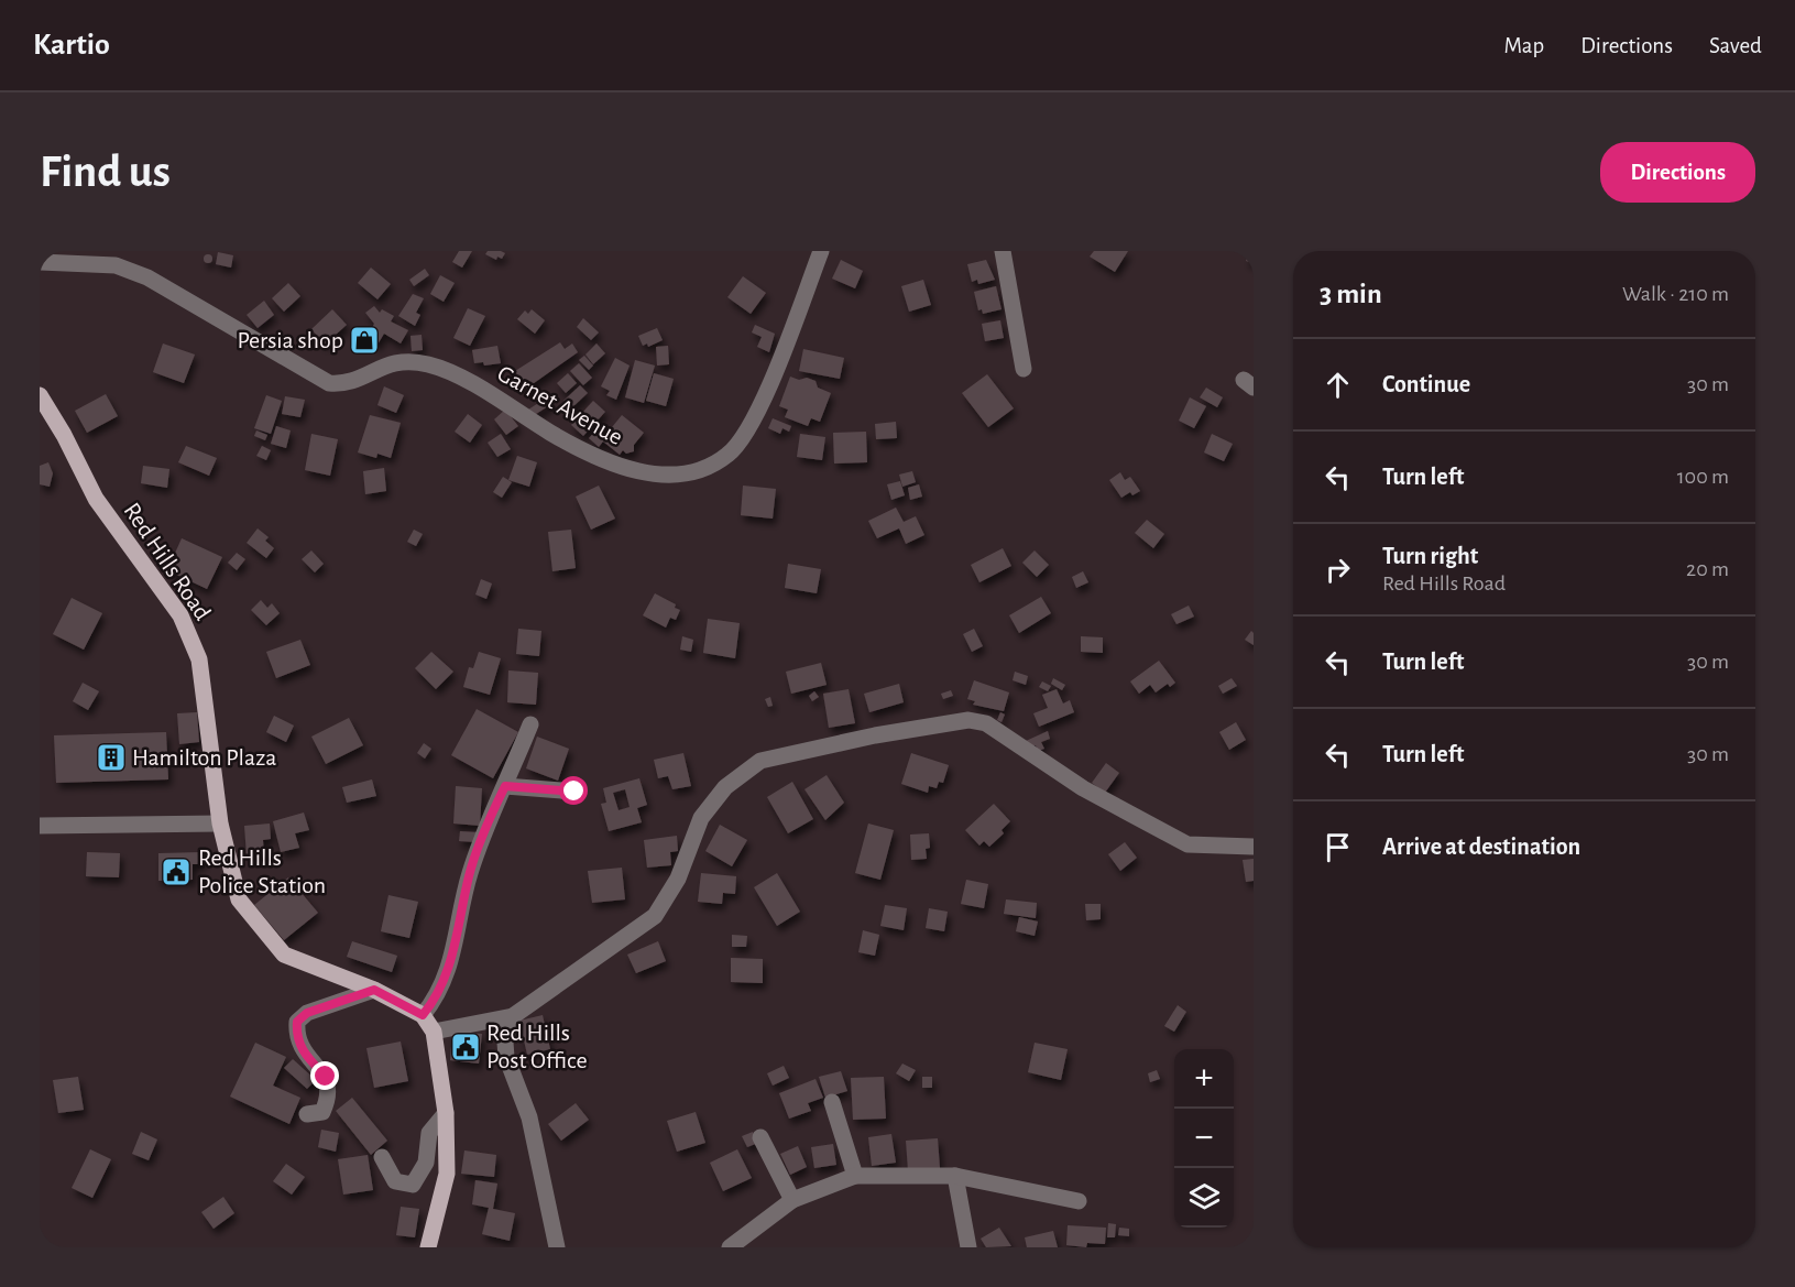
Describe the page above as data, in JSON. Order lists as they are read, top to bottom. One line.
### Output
{"streets":{"main road":["Red Hills Road"],"street":["Garnet Avenue"]},"places":{"shop":["Persia shop"],"building":["Hamilton Plaza"],"public building":["Red Hills Police Station","Red Hills Post Office"]},"page":{"header":"Kartio","nav":["Map","Directions","Saved"],"buttons":"Directions","title":"Find us","heading":["3 min","Walk · 210 m"],"list":[["Continue","30 m"],["Turn left","100 m"],["Turn right","Red Hills Road","20 m"],["Turn left","30 m"],["Turn left","30 m"],"Arrive at destination"],"map_buttons":["+","−"]}}
